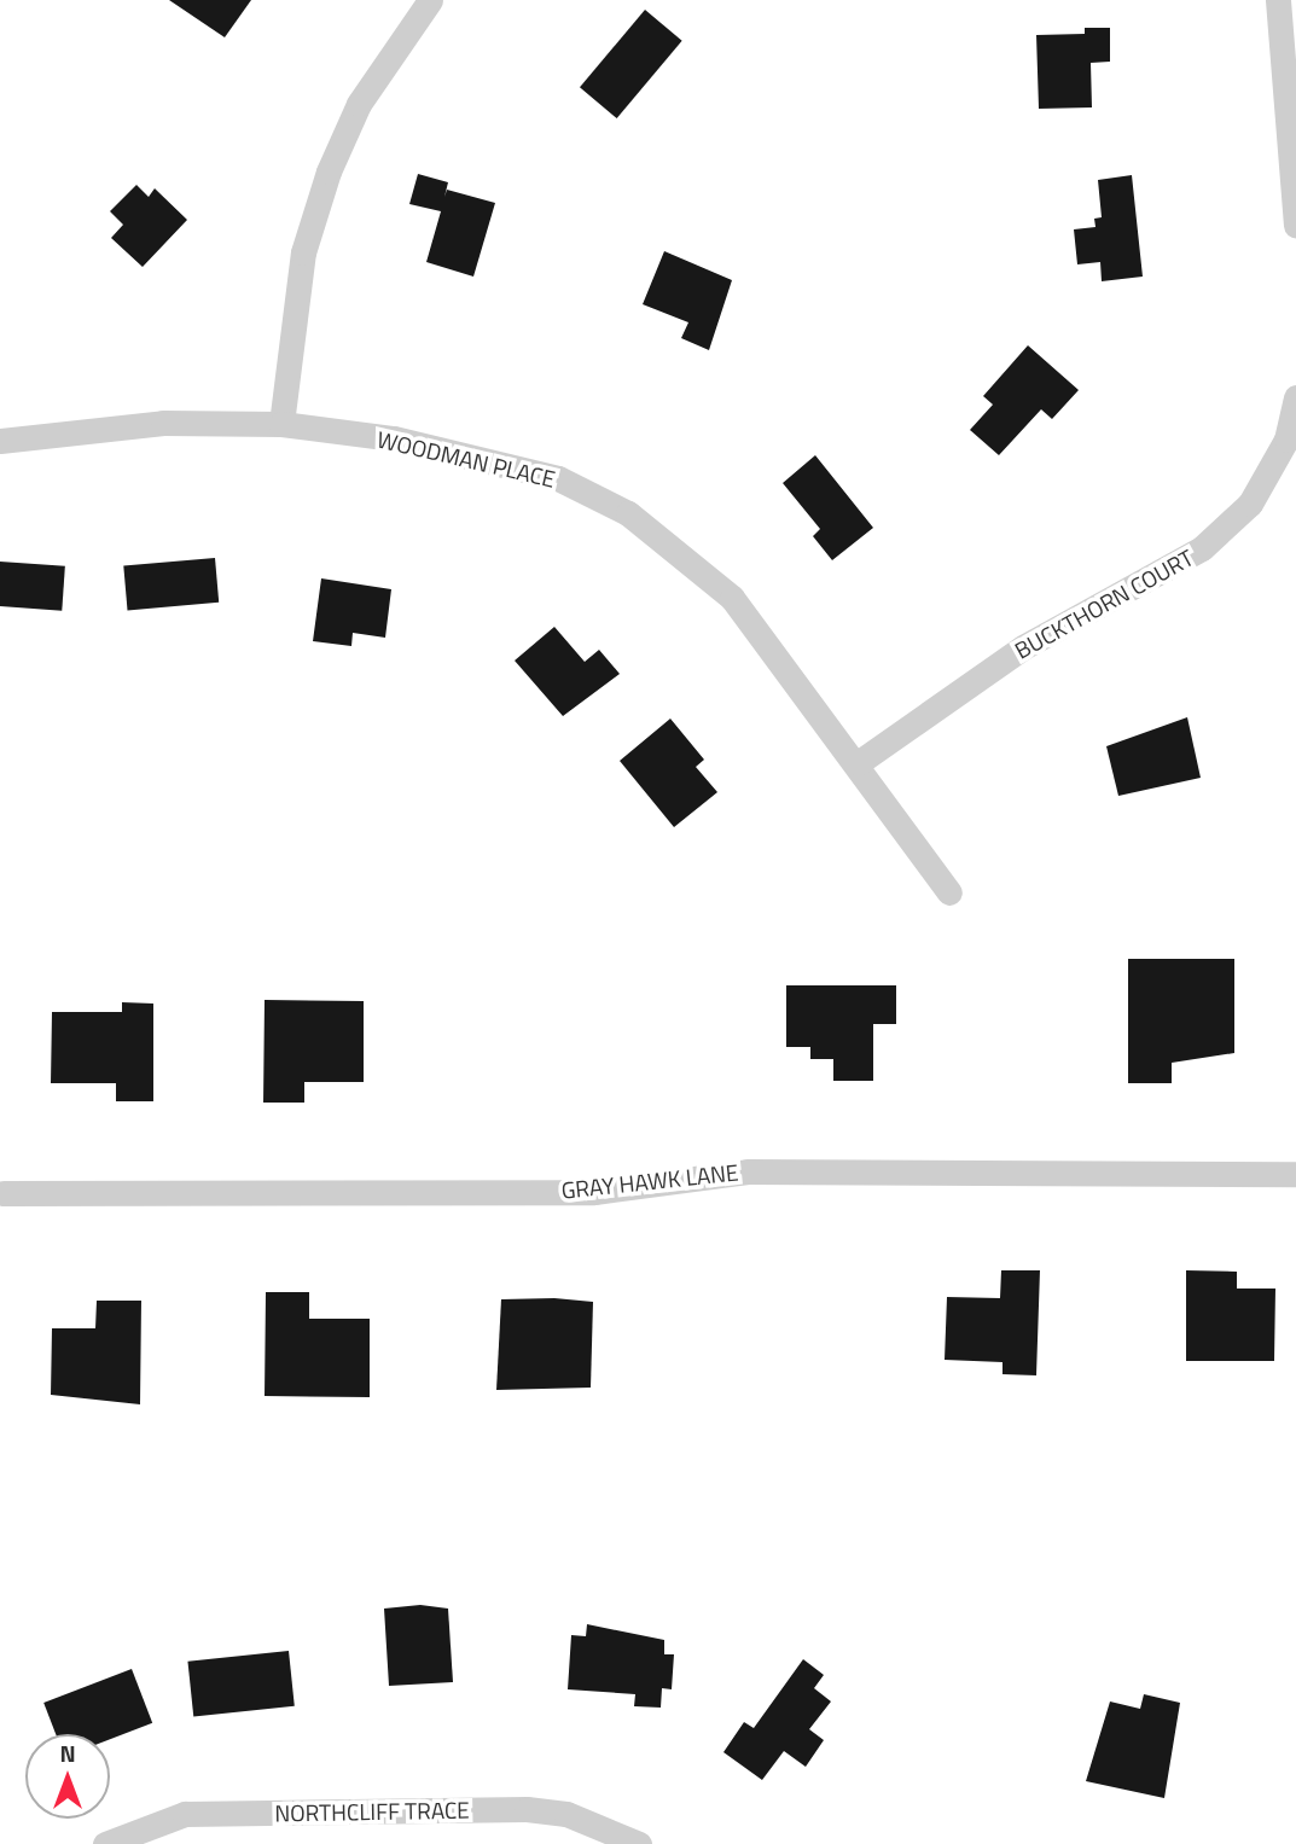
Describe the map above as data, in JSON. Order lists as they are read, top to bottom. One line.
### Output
{"streets":{"street":["WOODMAN PLACE","BUCKTHORN COURT","GRAY HAWK LANE","NORTHCLIFF TRACE"]},"crossings":[["WOODMAN PLACE","BUCKTHORN COURT"]],"north":"top"}
